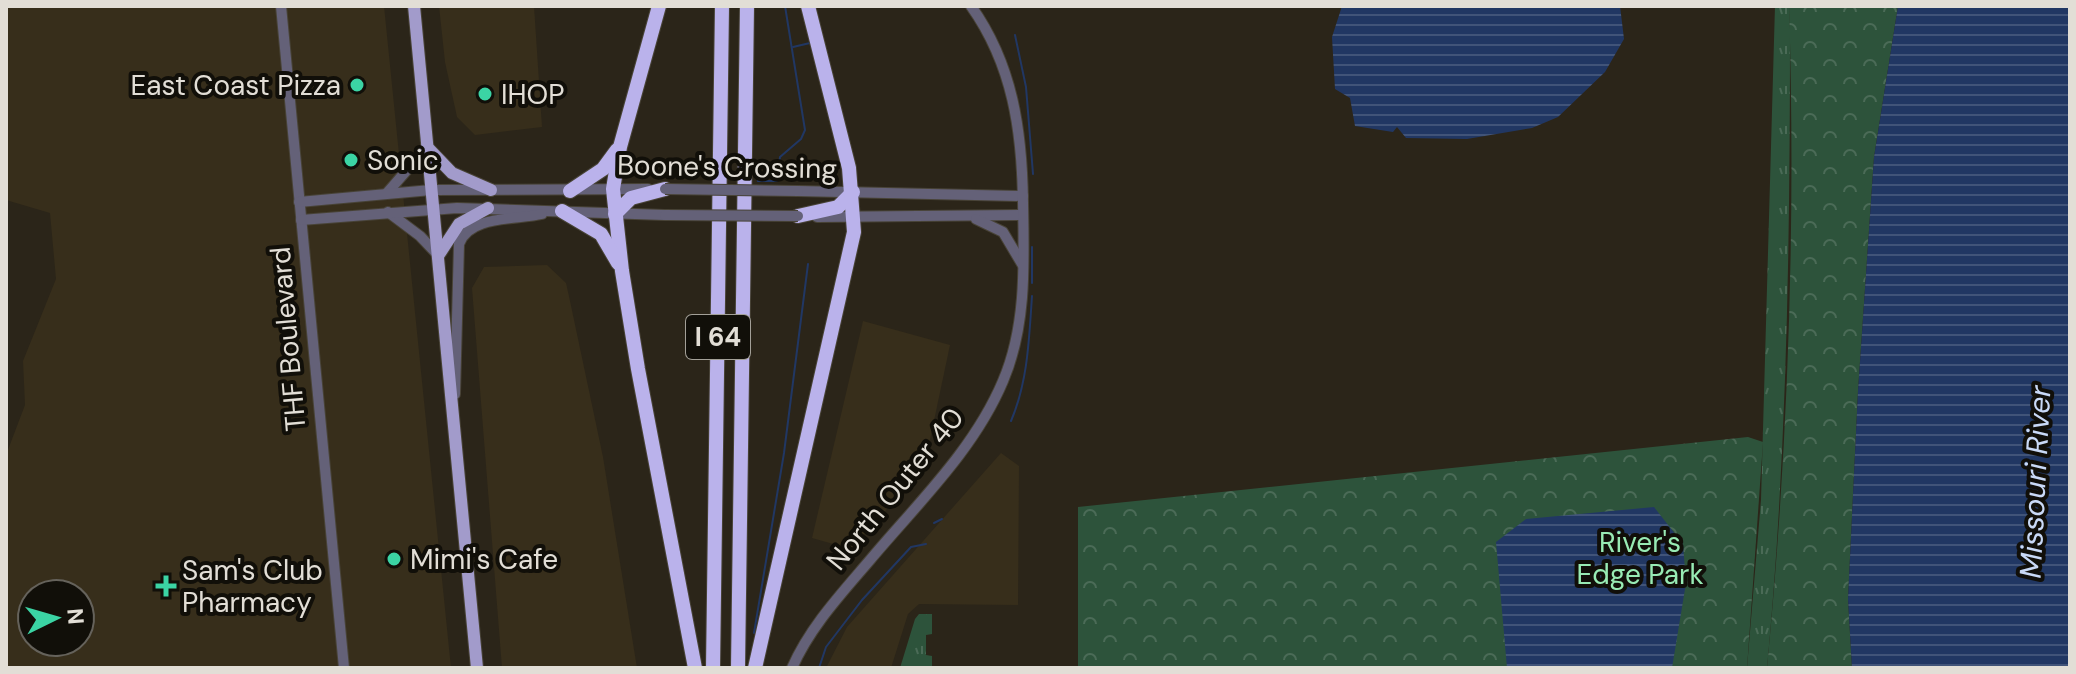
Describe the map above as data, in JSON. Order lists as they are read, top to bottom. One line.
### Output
{"streets":{"highway":["I 64"],"street":["Boone's Crossing","THF Boulevard","North Outer 40"]},"crossings":[["Boone's Crossing","THF Boulevard"],["Boone's Crossing","North Outer 40"]],"water":["Missouri River"],"parks":["River's Edge Park"],"places":{"other":["East Coast Pizza","IHOP","Sonic","Mimi's Cafe"],"health":["Sam's Club Pharmacy"]},"north":"right"}
